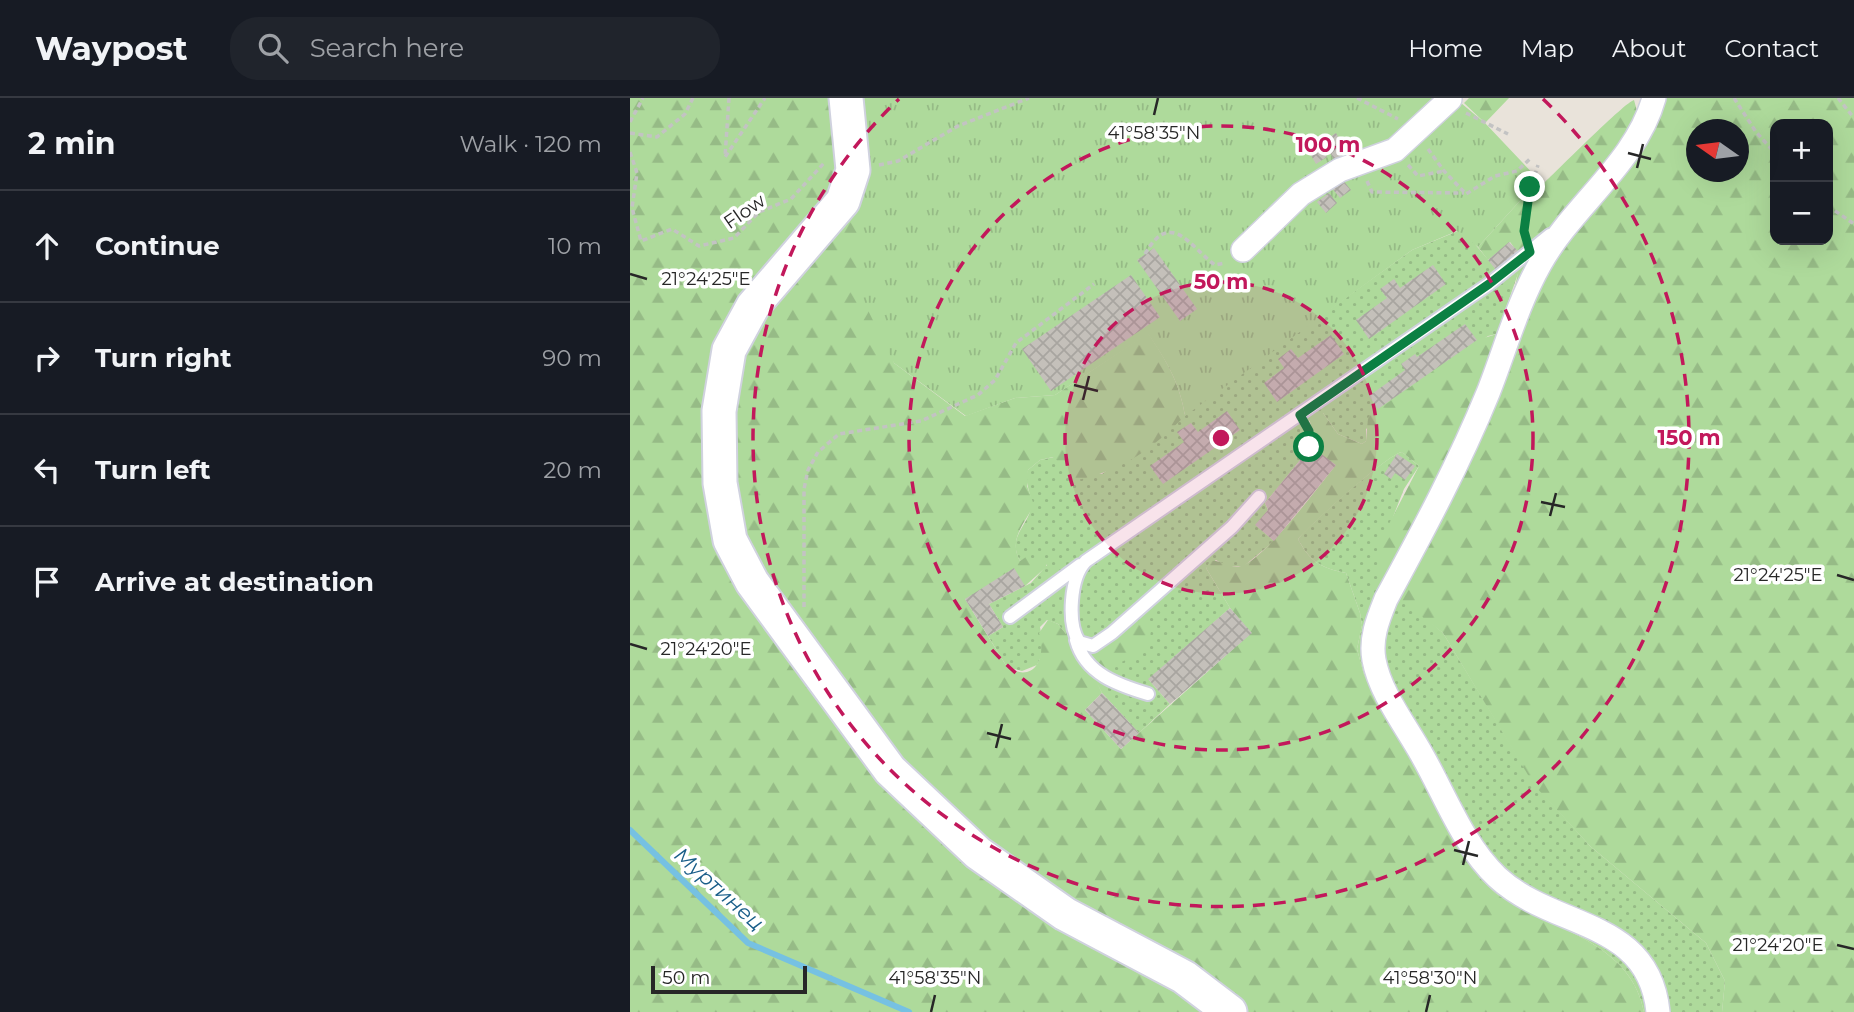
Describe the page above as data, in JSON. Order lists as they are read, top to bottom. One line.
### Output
{"streets":{"path":["Flow"]},"water":["Муртинец"],"scale_bar":"50 m","north":"left","page":{"header":"Waypost","search":"Search here","nav":["Home","Map","About","Contact"],"heading":["2 min","Walk · 120 m"],"map_buttons":["+","−"],"list":[["Continue","10 m"],["Turn right","90 m"],["Turn left","20 m"],"Arrive at destination"],"scale":"50 m"},"coordinates":["41°58'35\"N","21°24'25\"E","21°24'20\"E","41°58'30\"N"],"rings":["100 m","50 m","150 m"]}
